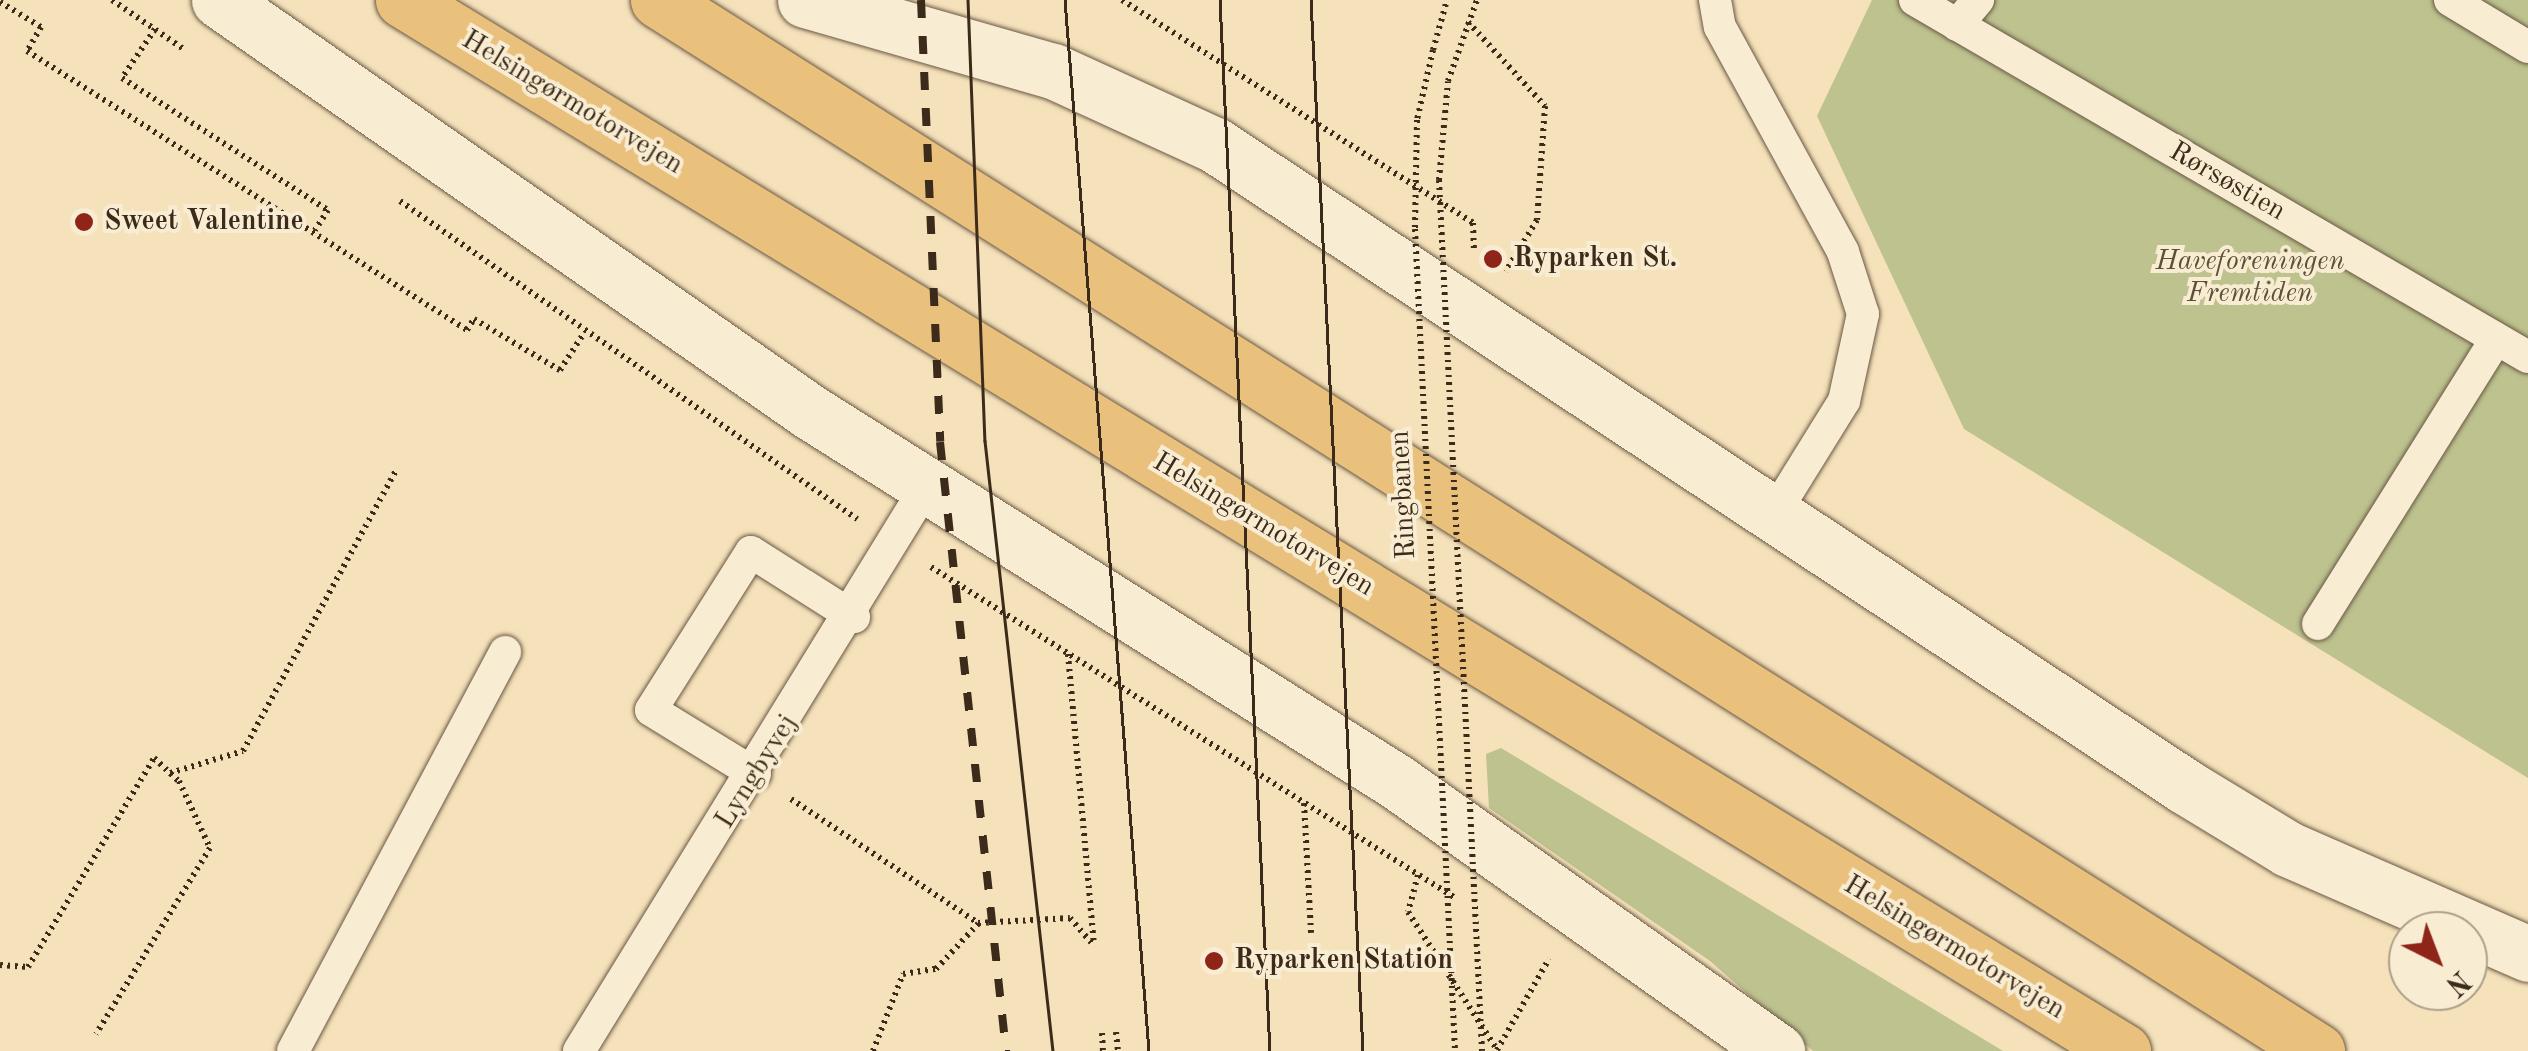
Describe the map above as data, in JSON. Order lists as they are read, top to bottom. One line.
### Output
{"streets":{"highway":["Helsingørmotorvejen"],"lane":["Rørsøstien","Lyngbyvej"],"path":["Ringbanen"]},"parks":["Haveforeningen Fremtiden"],"places":["Sweet Valentine","Ryparken St.","Ryparken Station"],"north":"bottom right"}
